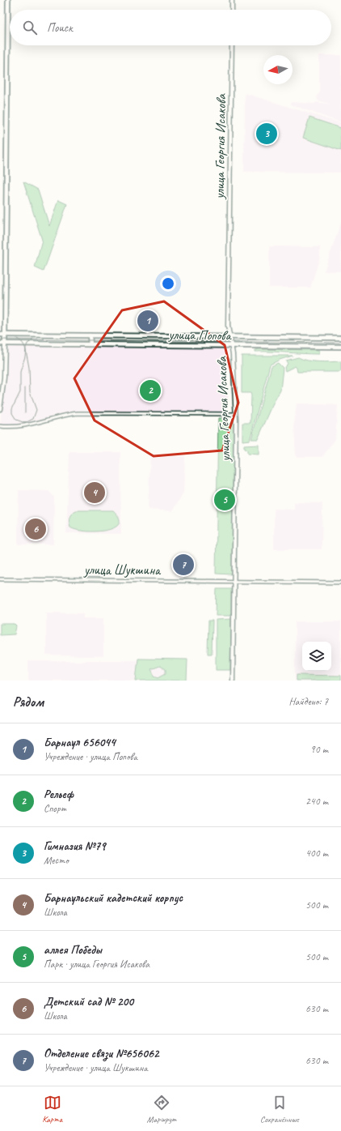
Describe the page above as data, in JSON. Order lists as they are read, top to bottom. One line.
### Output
{"streets":{"main road":["улица Попова"],"street":["улица Георгия Исакова","улица Шукшина"]},"crossings":[["улица Георгия Исакова","улица Попова"],["улица Георгия Исакова","улица Шукшина"]],"north":"left","page":{"search":"Поиск","pins":["3","1","2","4","5","6","7"],"heading":["Рядом","Найдено: 7"],"list":[{"mark":"1","name":"Барнаул 656044","note":"Учреждение · улица Попова","value":"90 m"},{"mark":"2","name":"Рельеф","note":"Спорт","value":"240 m"},{"mark":"3","name":"Гимназия №79","note":"Место","value":"400 m"},{"mark":"4","name":"Барнаульский кадетский корпус","note":"Школа","value":"500 m"},{"mark":"5","name":"аллея Победы","note":"Парк · улица Георгия Исакова","value":"500 m"},{"mark":"6","name":"Детский сад № 200","note":"Школа","value":"630 m"},{"mark":"7","name":"Отделение связи №656062","note":"Учреждение · улица Шукшина","value":"630 m"}],"nav":["Карта","Маршрут","Сохранённые"]}}
